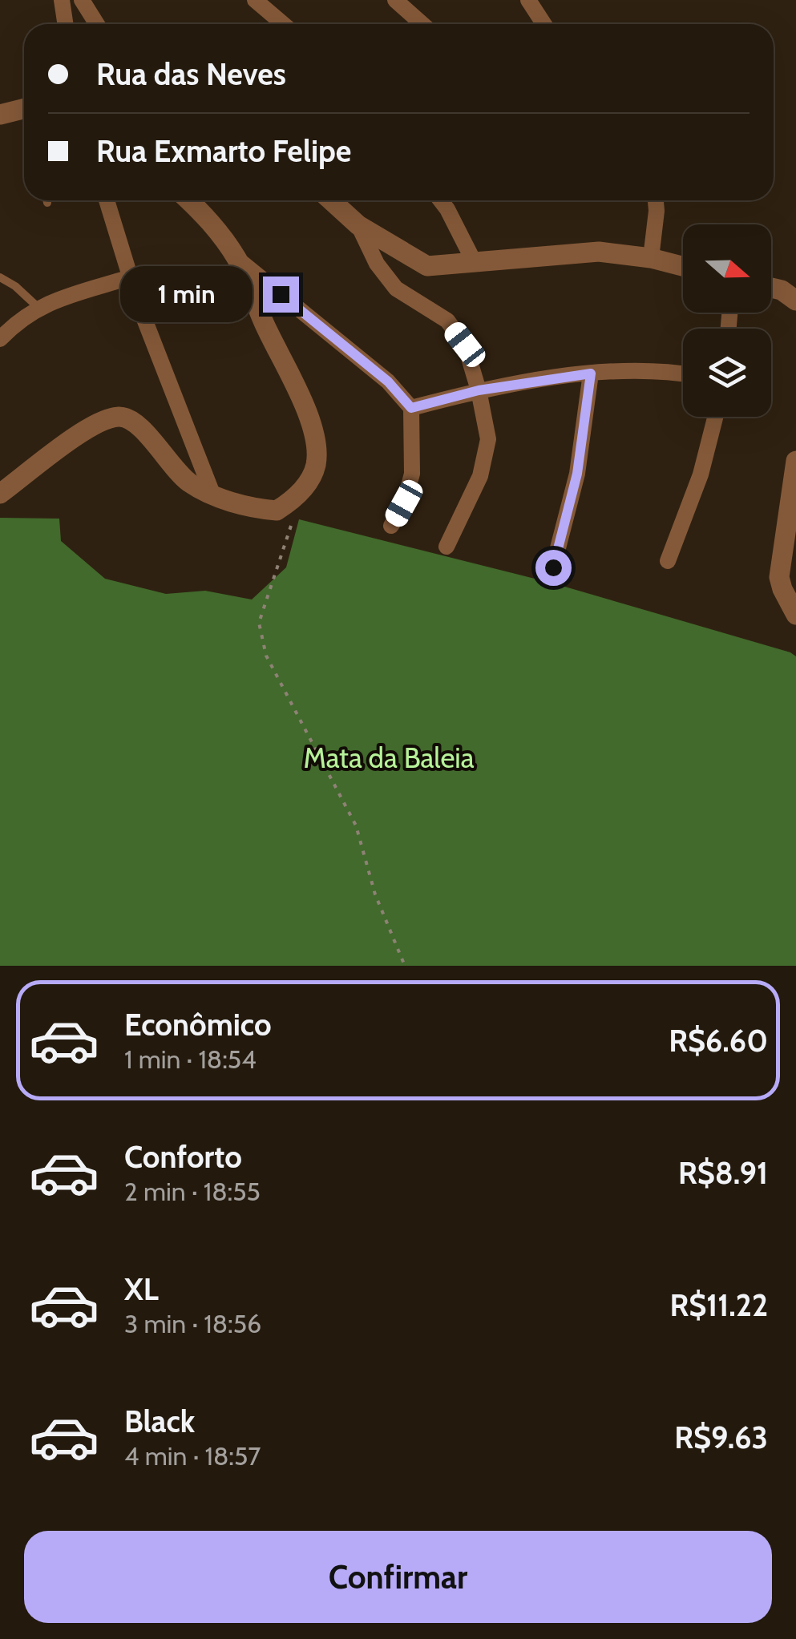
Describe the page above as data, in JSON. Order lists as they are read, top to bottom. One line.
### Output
{"parks":["Mata da Baleia"],"north":"right","page":{"banner":["Rua das Neves","Rua Exmarto Felipe"],"bubble":"1 min","list":[{"name":"Econômico","note":"1 min · 18:54","value":"R$6.60"},{"name":"Conforto","note":"2 min · 18:55","value":"R$8.91"},{"name":"XL","note":"3 min · 18:56","value":"R$11.22"},{"name":"Black","note":"4 min · 18:57","value":"R$9.63"}],"buttons":"Confirmar"}}
